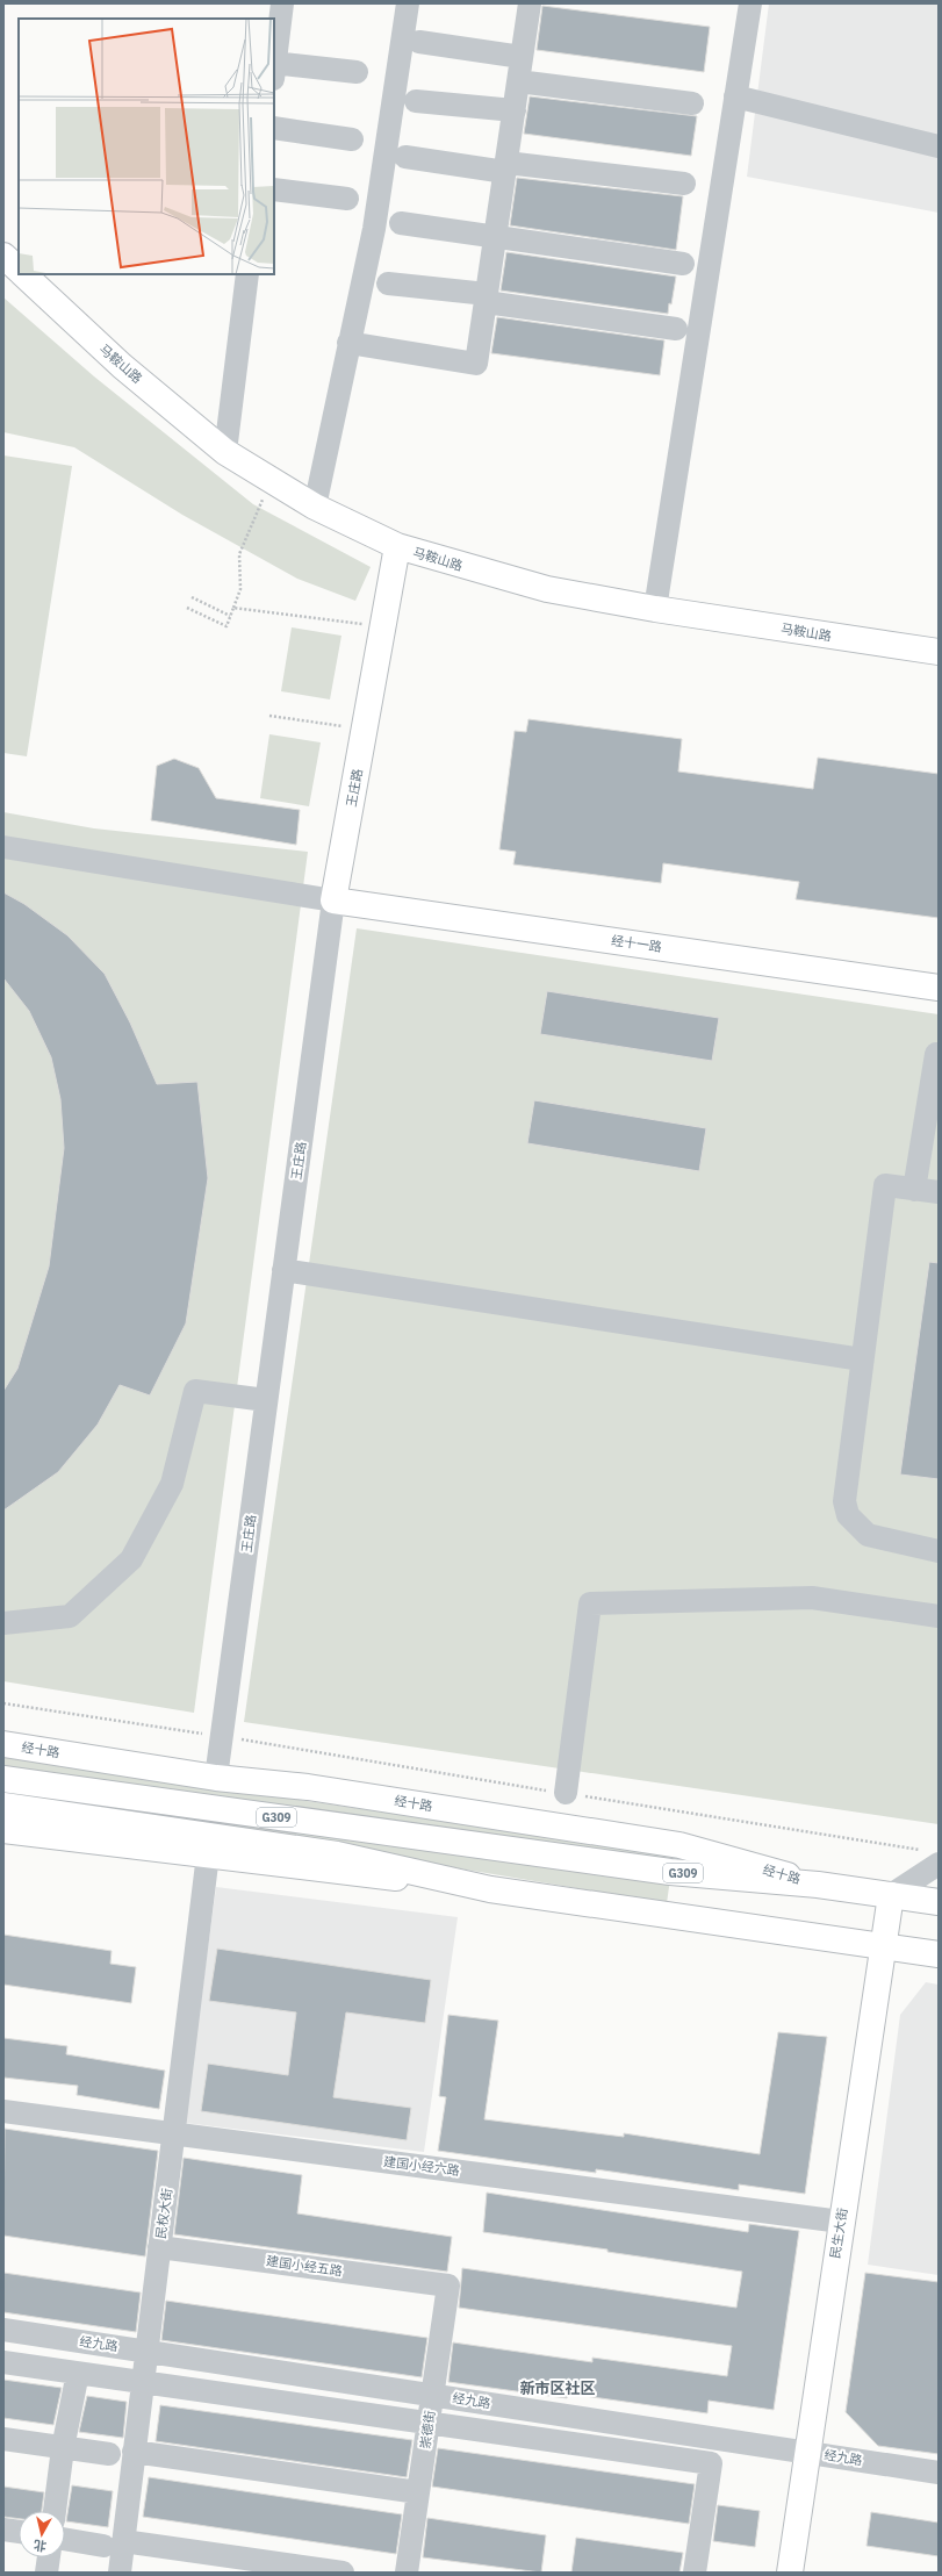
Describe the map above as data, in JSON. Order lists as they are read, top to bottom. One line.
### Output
{"streets":{"main road":["马鞍山路","王庄路","经十一路","经十路","G309","民生大街"],"street":["建国小经六路","民权大街","建国小经五路","经九路","崇德街"]},"crossings":[["马鞍山路","王庄路"],["王庄路","经十一路"],["王庄路","经十路"],["经十路","民生大街"],["G309","民生大街"],["建国小经六路","民权大街"],["建国小经六路","民生大街"],["民权大街","建国小经五路"],["民权大街","经九路"],["民生大街","经九路"],["建国小经五路","崇德街"],["经九路","崇德街"]],"districts":["新市区社区"],"north":"bottom"}
